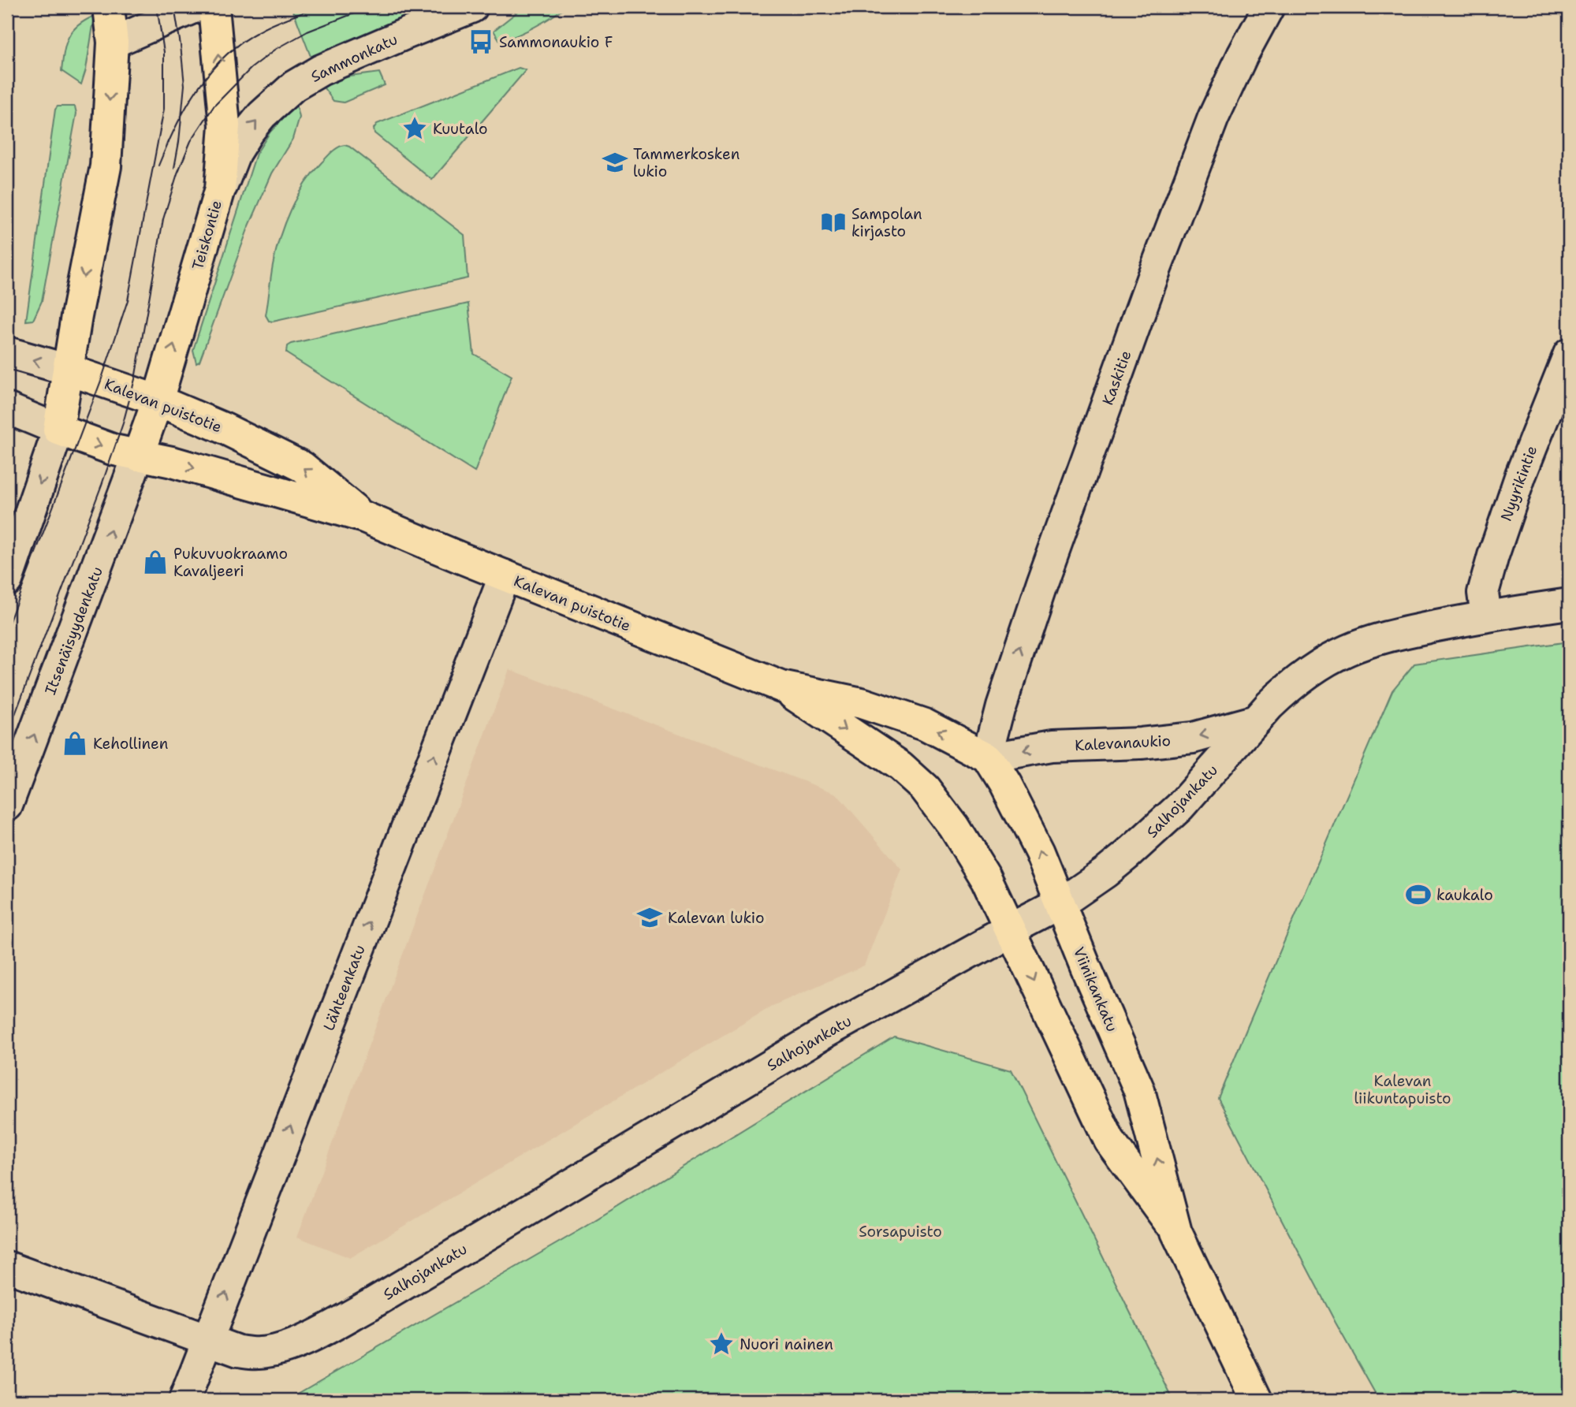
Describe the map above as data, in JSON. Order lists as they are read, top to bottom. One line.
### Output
{"streets":{"main road":["Teiskontie","Kalevan puistotie","Viinikankatu"],"street":["Sammonkatu","Kaskitie","Nyyrikintie","Itsenäisyydenkatu","Kalevanaukio","Salhojankatu","Lähteenkatu"]},"crossings":[["Sammonkatu","Teiskontie"],["Teiskontie","Kalevan puistotie"],["Teiskontie","Itsenäisyydenkatu"],["Kaskitie","Kalevan puistotie"],["Kaskitie","Kalevanaukio"],["Kaskitie","Viinikankatu"],["Kalevan puistotie","Itsenäisyydenkatu"],["Kalevan puistotie","Kalevanaukio"],["Kalevan puistotie","Lähteenkatu"],["Kalevan puistotie","Viinikankatu"],["Nyyrikintie","Salhojankatu"],["Kalevanaukio","Salhojankatu"],["Kalevanaukio","Viinikankatu"],["Salhojankatu","Lähteenkatu"],["Salhojankatu","Viinikankatu"]],"one_way":["Sammonkatu","Kaskitie","Kalevanaukio","Lähteenkatu"],"parks":["Kalevan liikuntapuisto","Sorsapuisto"],"places":{"bus stop":["Sammonaukio F"],"place":["Kuutalo","Nuori nainen"],"school or university":["Tammerkosken lukio","Kalevan lukio"],"library":["Sampolan kirjasto"],"shop":["Pukuvuokraamo Kavaljeeri","Kehollinen"],"sports":["kaukalo"]}}
